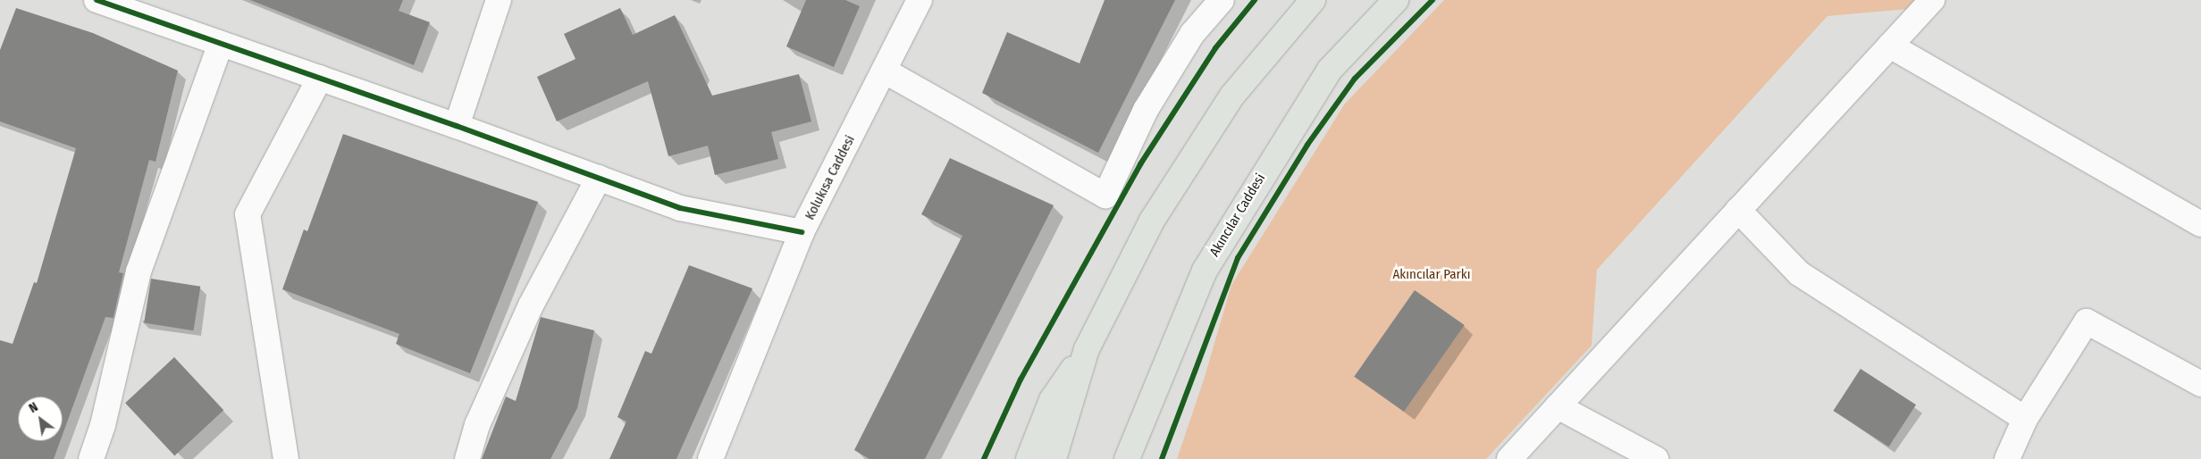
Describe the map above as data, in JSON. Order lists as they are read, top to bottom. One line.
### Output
{"streets":{"main road":["Akıncılar Caddesi"],"street":["Kolukısa Caddesi"]},"parks":["Akıncılar Parkı"],"north":"top left"}
